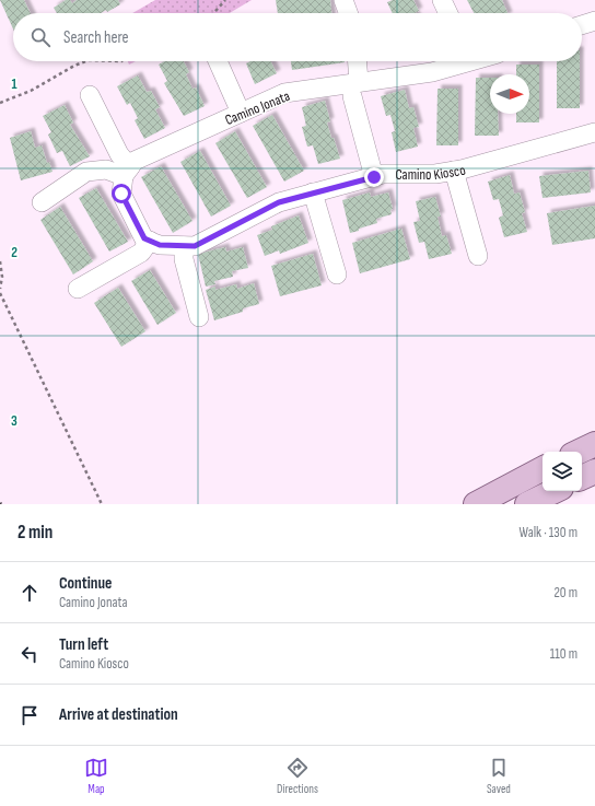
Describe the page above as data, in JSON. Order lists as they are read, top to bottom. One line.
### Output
{"streets":{"street":["Camino Jonata","Camino Kiosco"]},"north":"right","page":{"search":"Search here","heading":["2 min","Walk · 130 m"],"list":[["Continue","Camino Jonata","20 m"],["Turn left","Camino Kiosco","110 m"],"Arrive at destination"],"nav":["Map","Directions","Saved"]},"grid":{"rows":["1","2","3"]}}
